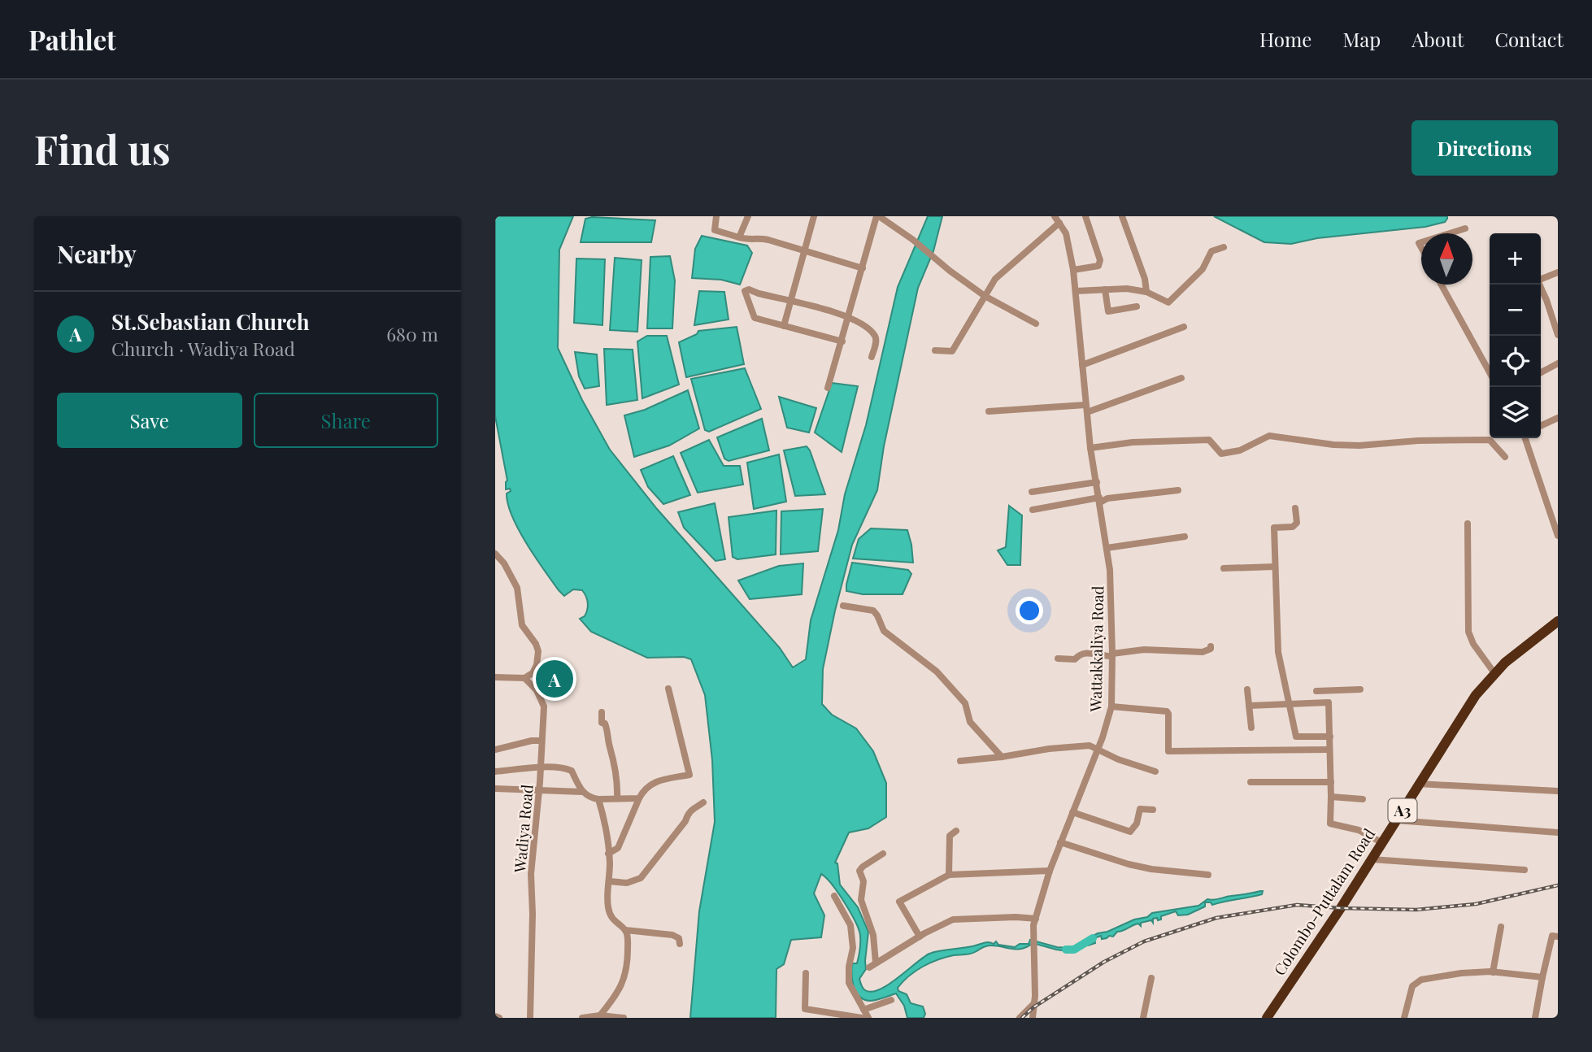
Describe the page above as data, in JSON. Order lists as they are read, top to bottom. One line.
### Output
{"streets":{"highway":["A3","Colombo-Puttalam Road"],"street":["Wattakkaliya Road","Wadiya Road"]},"north":"top","page":{"header":"Pathlet","nav":["Home","Map","About","Contact"],"buttons":["Directions",["Save","Share"]],"title":"Find us","heading":"Nearby","map_buttons":["+","−"],"list":[{"mark":"A","name":"St.Sebastian Church","note":"Church · Wadiya Road","value":"680 m"}],"pins":"A"}}
